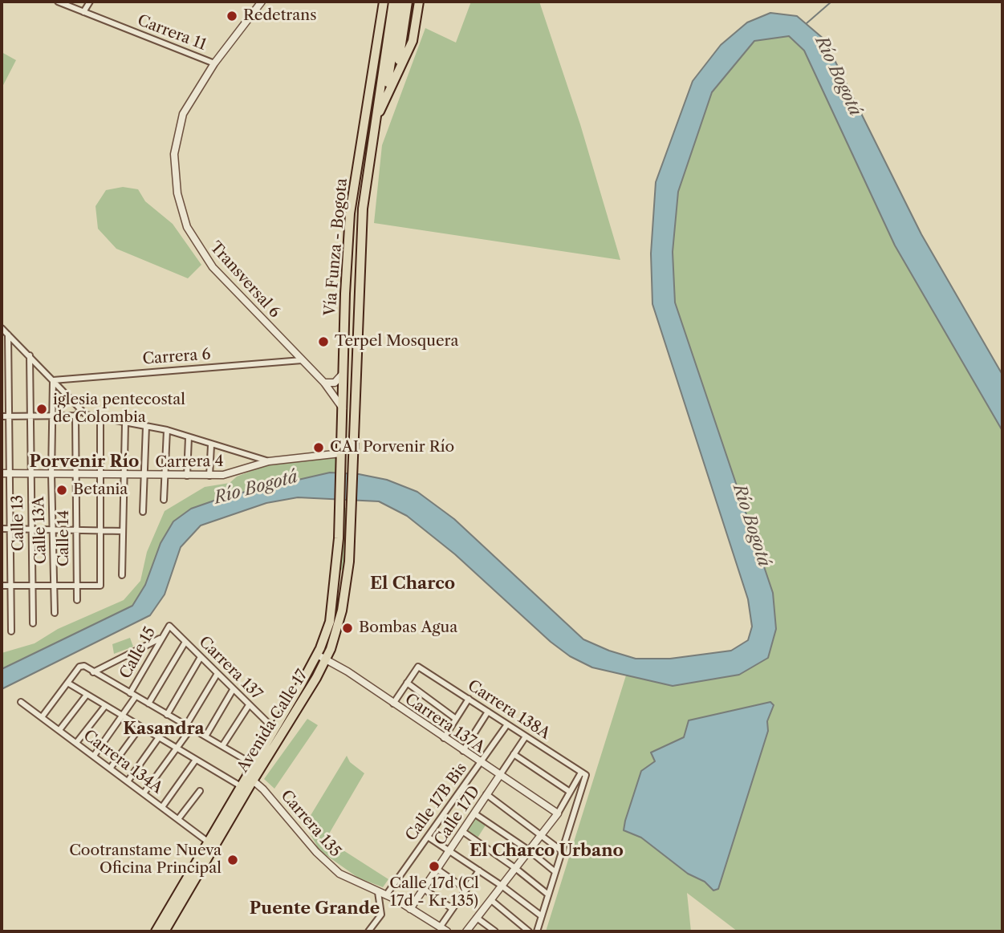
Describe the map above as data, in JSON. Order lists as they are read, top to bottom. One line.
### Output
{"streets":{"main road":["Vía Funza - Bogota","Avenida Calle 17"],"street":["Carrera 11","Transversal 6","Carrera 6","Carrera 4","Calle 13","Calle 13A","Calle 14","Calle 15","Carrera 137","Carrera 138A","Carrera 137A","Carrera 134A","Calle 17B Bis","Calle 17D","Carrera 135"]},"crossings":[["Carrera 11","Transversal 6"],["Vía Funza - Bogota","Transversal 6"],["Vía Funza - Bogota","Carrera 4"],["Vía Funza - Bogota","Avenida Calle 17"],["Transversal 6","Carrera 6"],["Carrera 6","Calle 13A"],["Carrera 4","Calle 13"],["Carrera 4","Calle 13A"],["Carrera 4","Calle 14"],["Calle 15","Carrera 137"],["Calle 15","Carrera 134A"],["Carrera 137","Avenida Calle 17"],["Carrera 138A","Calle 17B Bis"],["Carrera 138A","Calle 17D"],["Avenida Calle 17","Carrera 137A"],["Avenida Calle 17","Carrera 134A"],["Avenida Calle 17","Carrera 135"],["Carrera 137A","Calle 17B Bis"],["Carrera 137A","Calle 17D"],["Calle 17B Bis","Carrera 135"],["Calle 17D","Carrera 135"]],"districts":["Porvenir Río","El Charco","Kasandra","El Charco Urbano","Puente Grande"],"water":["Río Bogotá"],"places":["Redetrans","Terpel Mosquera","iglesia pentecostal de Colombia","CAI Porvenir Río","Betania","Bombas Agua","Cootranstame Nueva Oficina Principal","Calle 17d (Cl 17d - Kr 135)"]}
